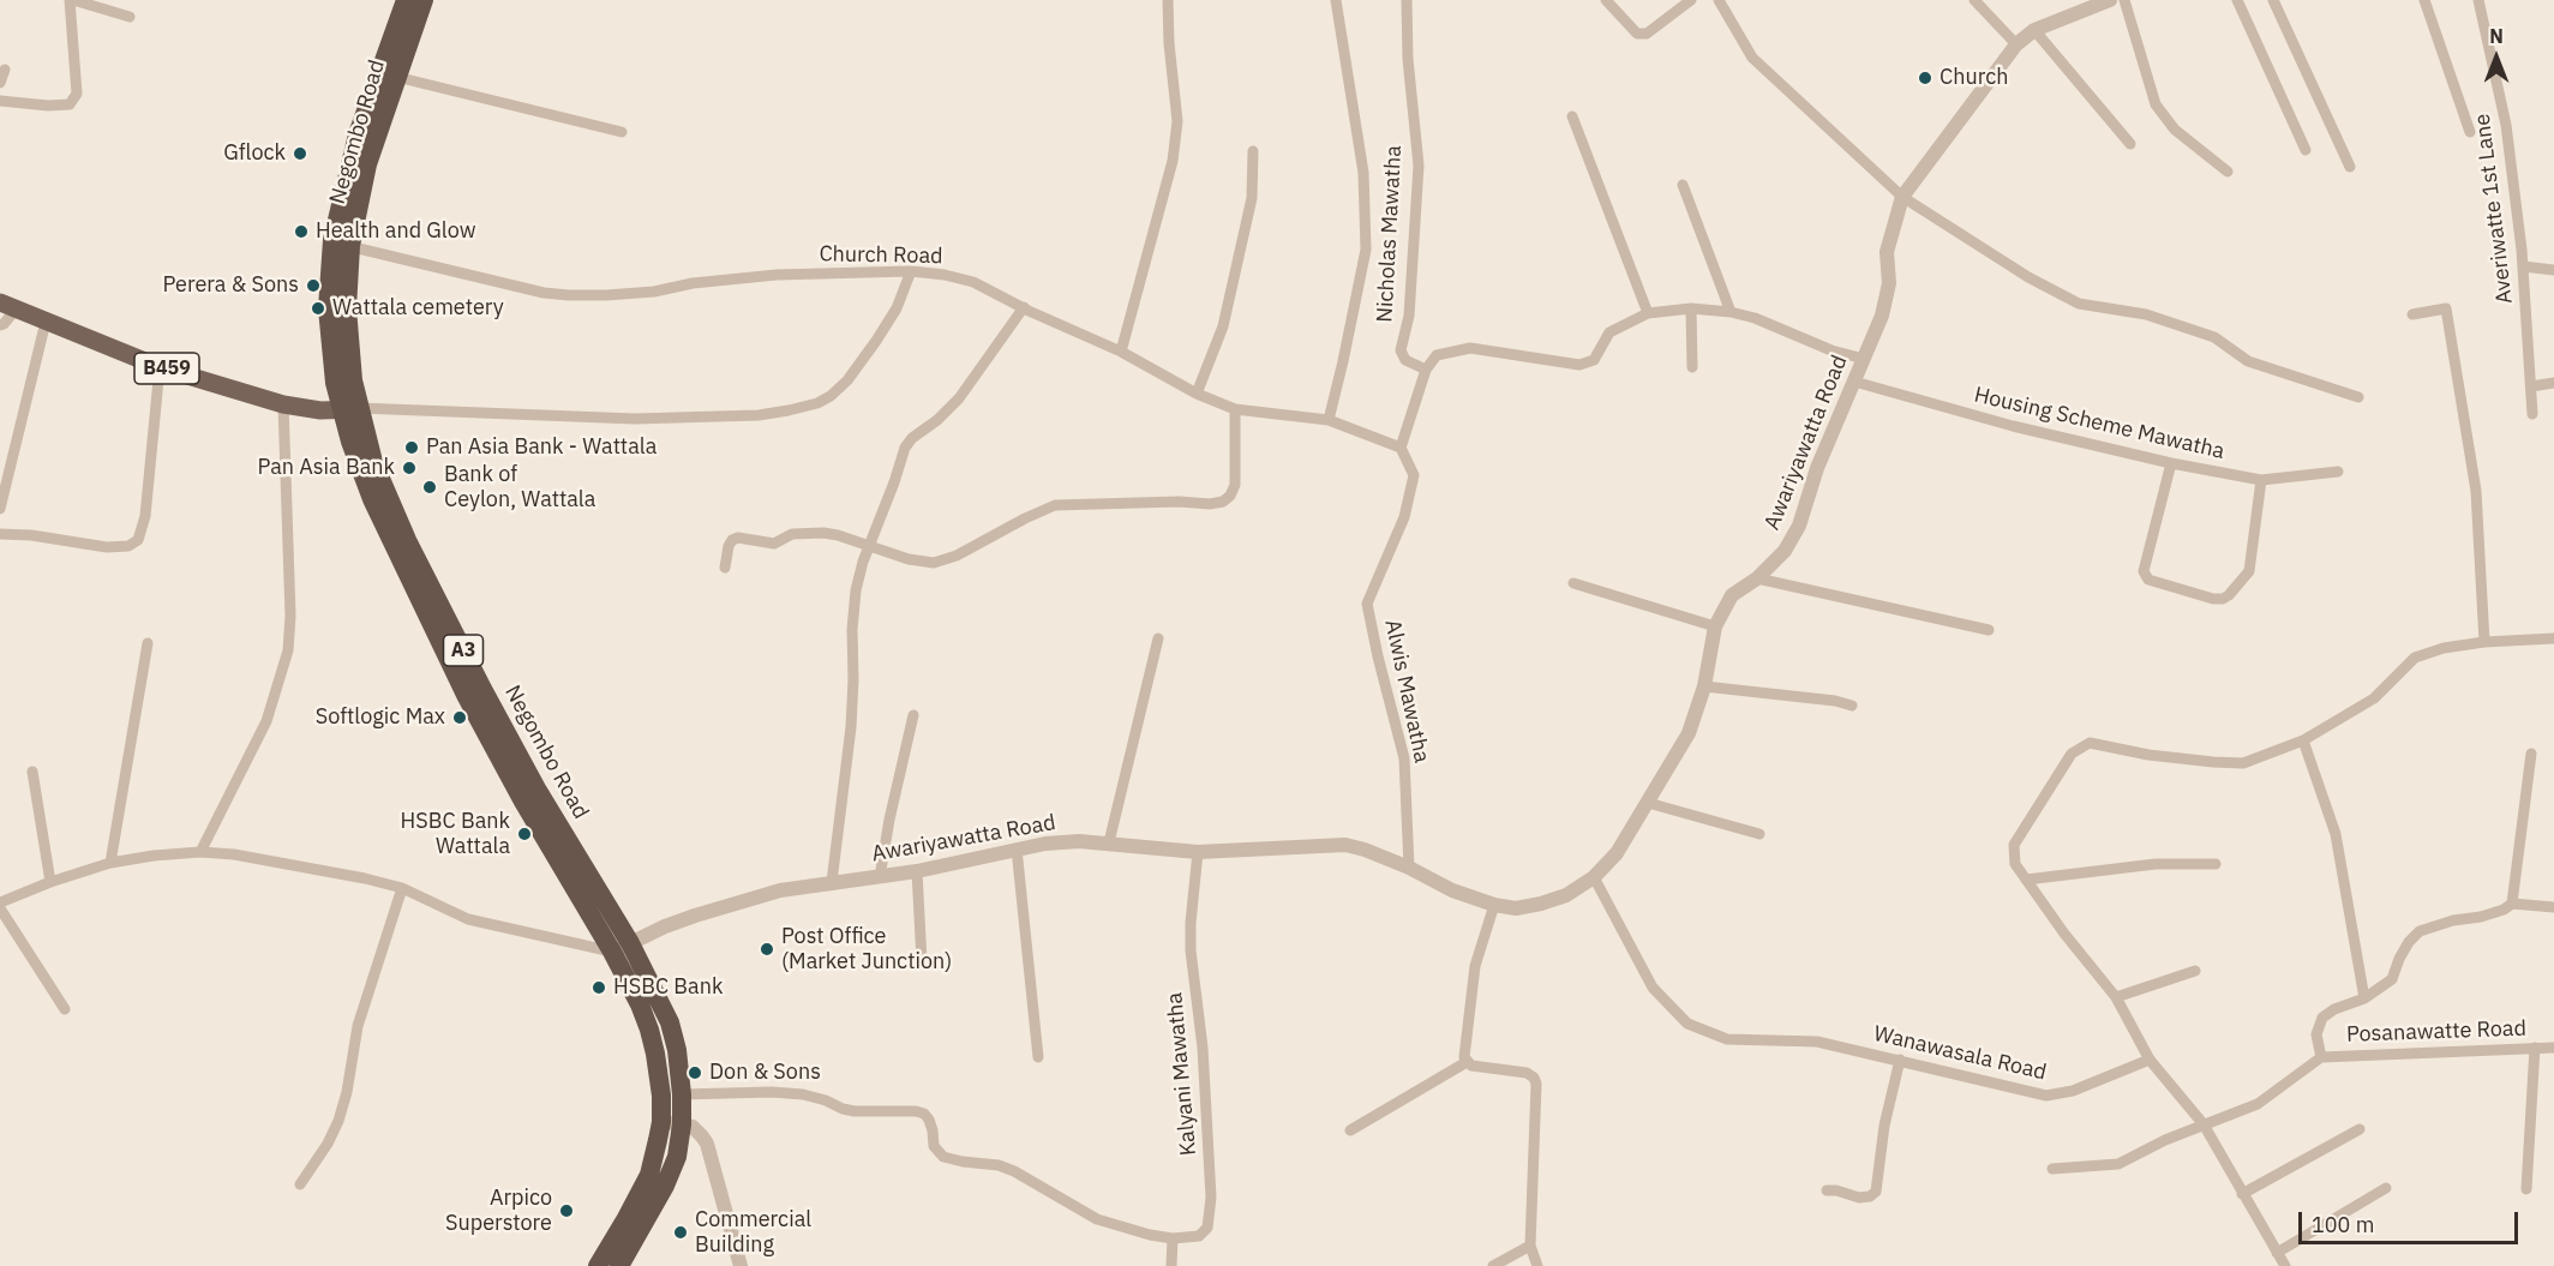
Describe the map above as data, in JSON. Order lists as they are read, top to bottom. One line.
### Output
{"streets":{"highway":["Negombo Road","A3"],"main road":["B459"],"street":["Averiwatte 1st Lane","Nicholas Mawatha","Church Road","Housing Scheme Mawatha","Awariyawatta Road","Alwis Mawatha","Posanawatte Road","Wanawasala Road","Kalyani Mawatha"]},"crossings":[["Negombo Road","Church Road"],["Negombo Road","B459"],["Negombo Road","Awariyawatta Road"],["Church Road","Alwis Mawatha"],["Housing Scheme Mawatha","Awariyawatta Road"],["Awariyawatta Road","Alwis Mawatha"],["Awariyawatta Road","Wanawasala Road"],["Awariyawatta Road","Kalyani Mawatha"]],"places":["Church","Gflock","Health and Glow","Perera & Sons","Wattala cemetery","Pan Asia Bank - Wattala","Pan Asia Bank","Bank of Ceylon, Wattala","Softlogic Max","HSBC Bank Wattala","Post Office (Market Junction)","HSBC Bank","Don & Sons","Arpico Superstore","Commercial Building"],"scale_bar":"100 m","north":"top"}
